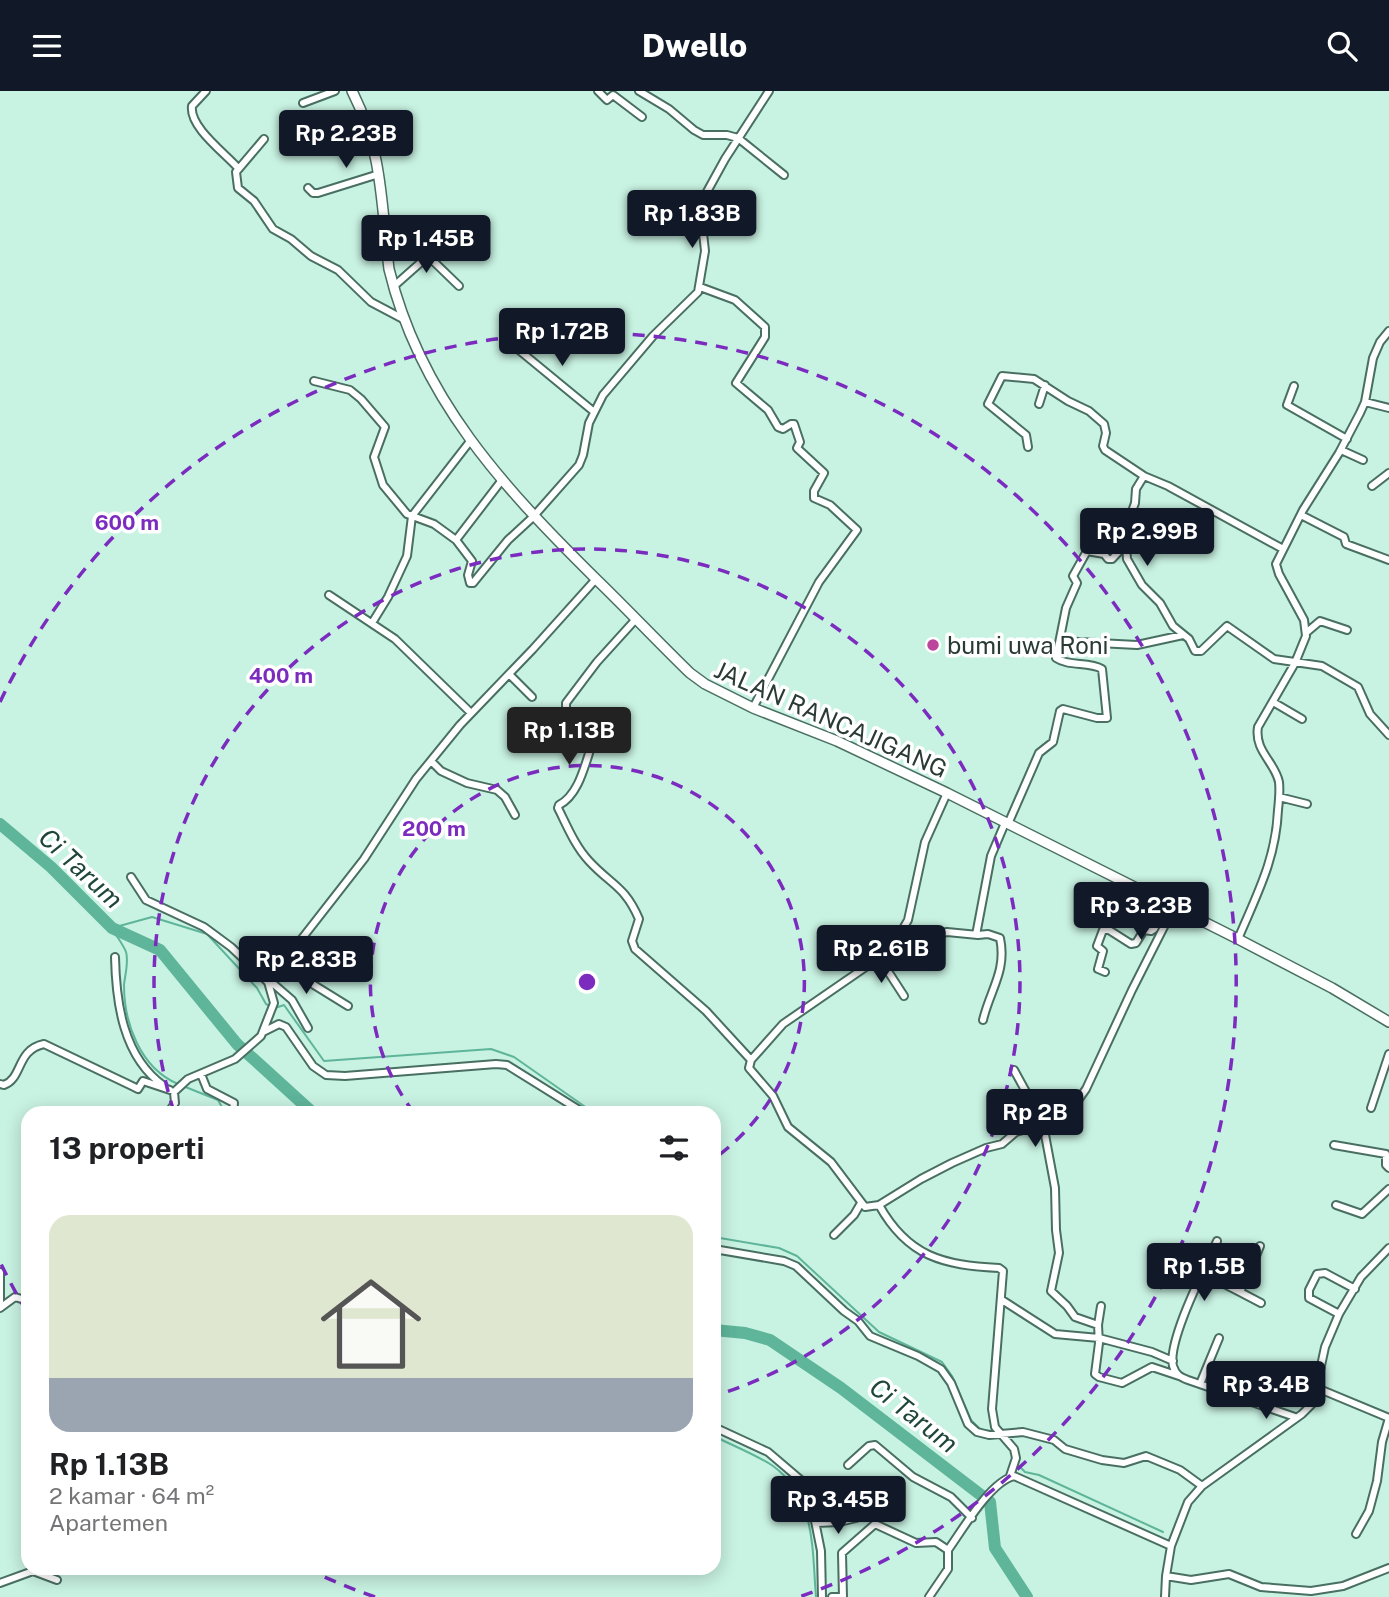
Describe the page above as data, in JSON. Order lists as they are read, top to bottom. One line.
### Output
{"streets":{"main road":["JALAN RANCAJIGANG"]},"water":["Ci Tarum"],"places":["bumi uwa Roni"],"page":{"header":"Dwello","price":["Rp 2.23B","Rp 1.83B","Rp 1.45B","Rp 1.72B","Rp 2.99B","Rp 1.13B","Rp 3.23B","Rp 2.61B","Rp 2.83B","Rp 2B","Rp 1.5B","Rp 3.4B","Rp 3.45B"],"heading":"13 properti","list":[{"name":"Rp 1.13B","note":"2 kamar · 64 m² · Apartemen"}]},"rings":["600 m","400 m","200 m"]}
